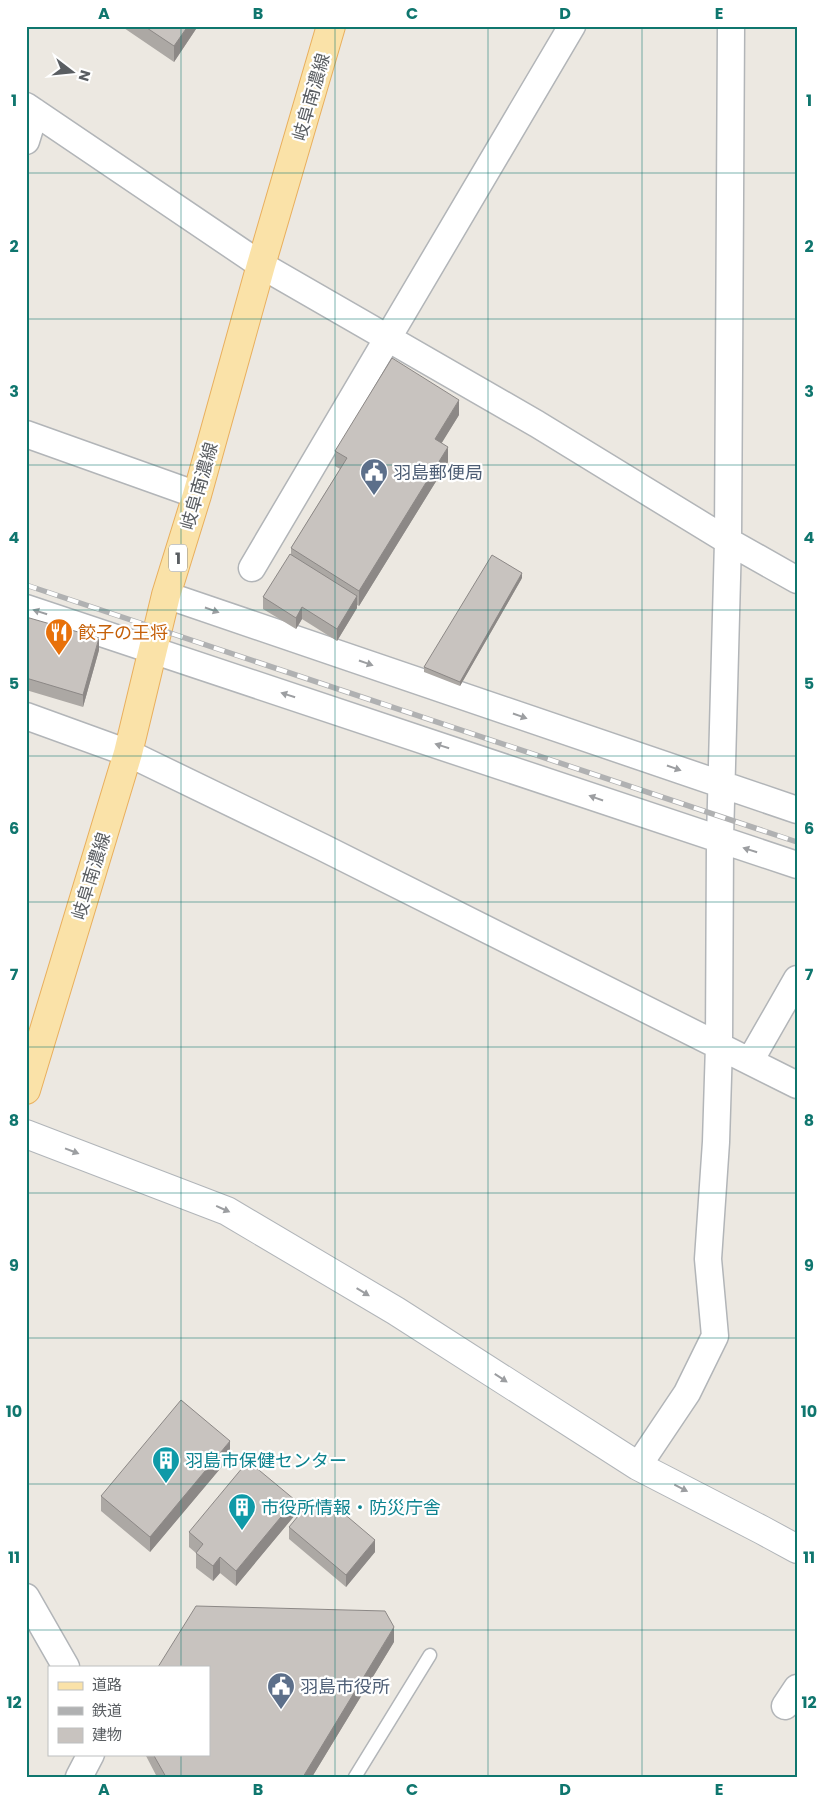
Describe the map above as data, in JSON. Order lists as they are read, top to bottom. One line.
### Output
{"streets":{"main road":["岐阜南濃線","1"]},"places":{"public building":["羽島郵便局","羽島市役所"],"restaurant":["餃子の王将"],"building":["羽島市保健センター","市役所情報・防災庁舎"]},"legend":["道路","鉄道","建物"],"north":"right","grid":{"columns":["A","B","C","D","E"],"rows":["1","2","3","4","5","6","7","8","9","10","11","12"]}}
